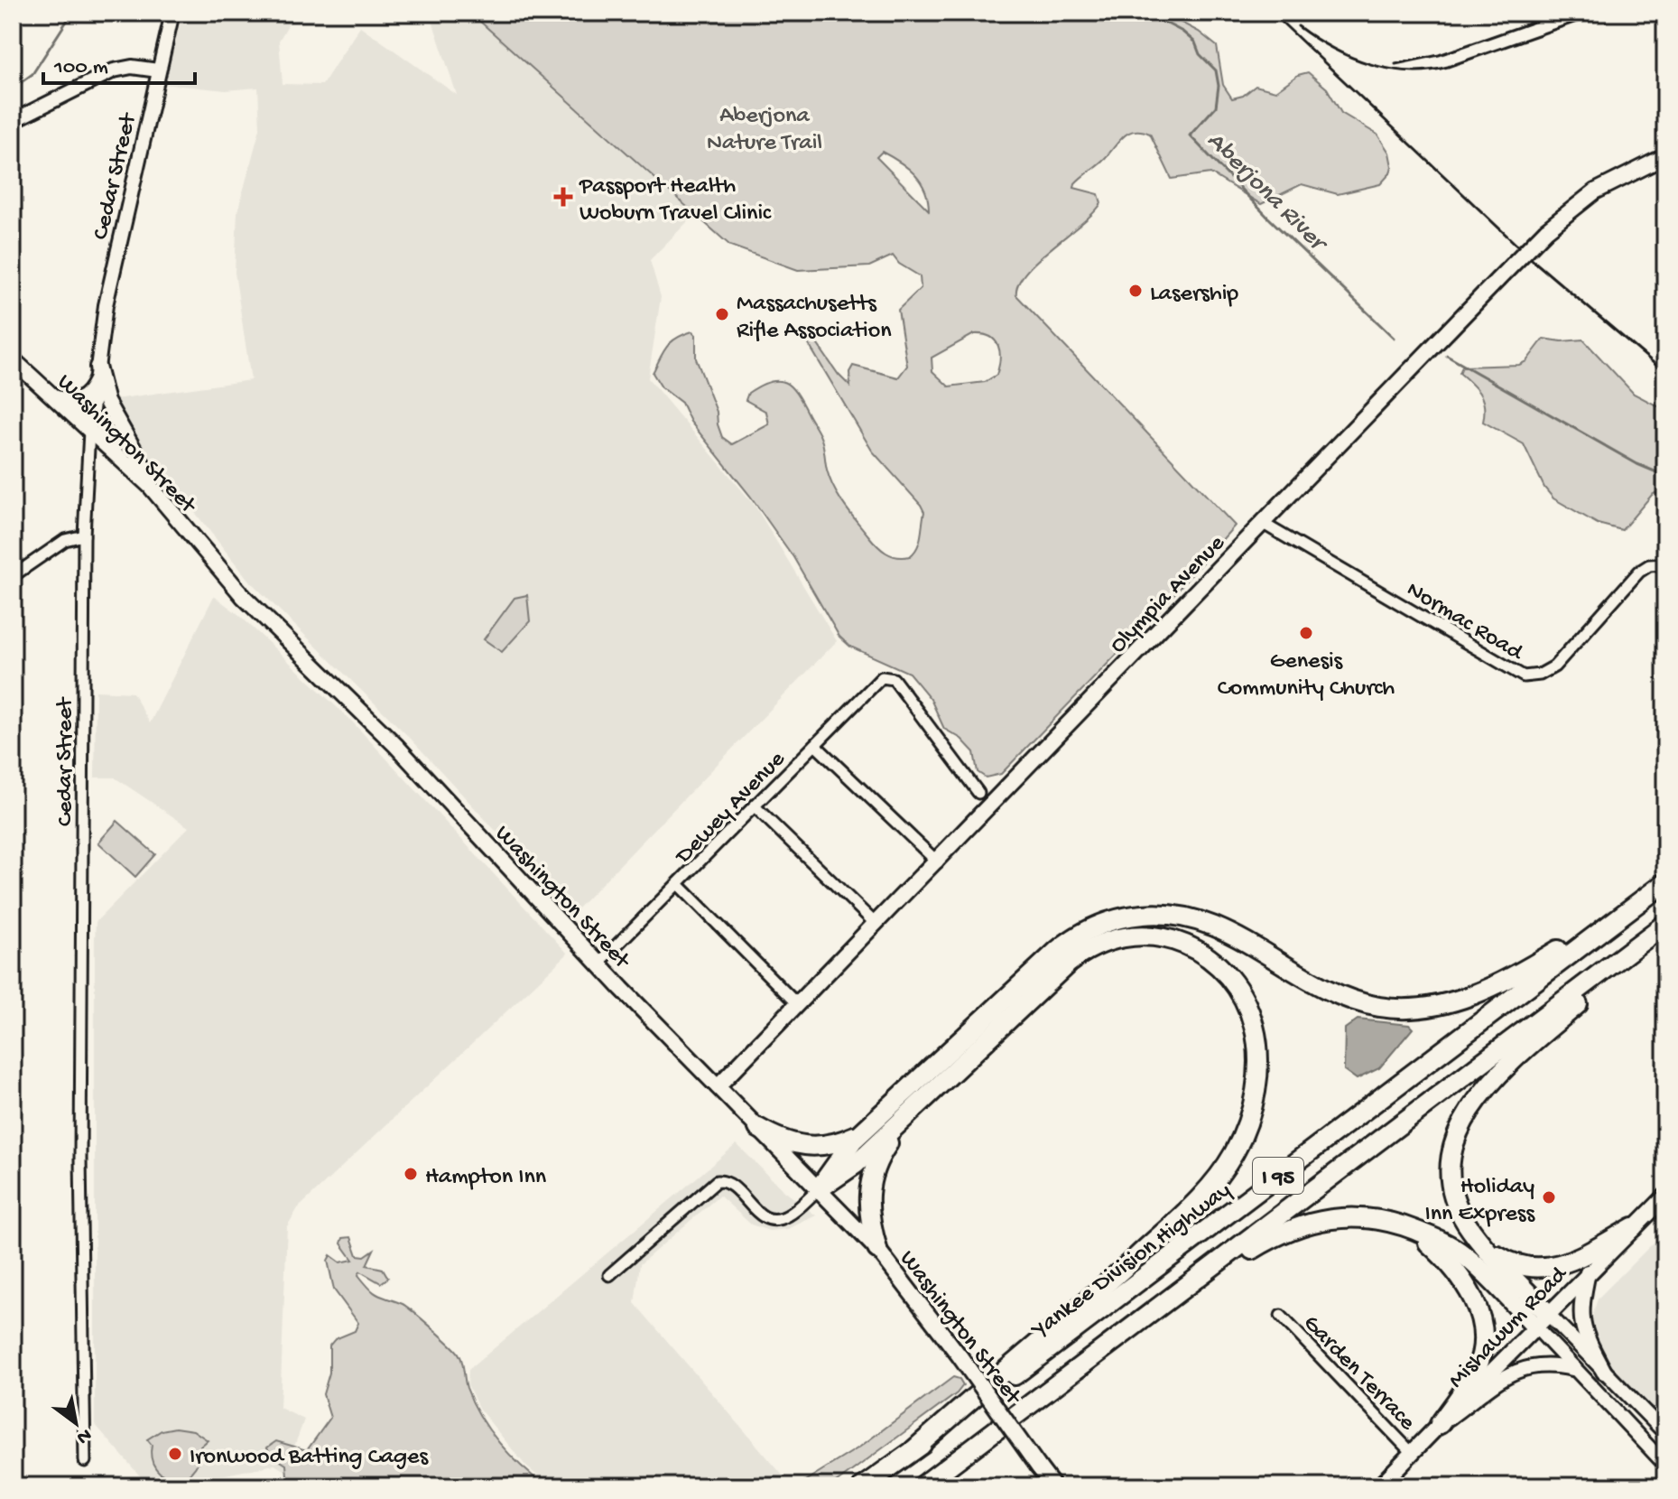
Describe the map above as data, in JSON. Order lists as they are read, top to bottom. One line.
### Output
{"streets":{"highway":["I 95","Yankee Division Highway"],"main road":["Washington Street","Olympia Avenue","Mishawum Road"],"street":["Cedar Street","Normac Road","Dewey Avenue","Garden Terrace"]},"crossings":[["Cedar Street","Washington Street"],["Washington Street","Olympia Avenue"],["Washington Street","Dewey Avenue"],["Olympia Avenue","Normac Road"],["Mishawum Road","Garden Terrace"]],"water":["Aberjona River"],"parks":["Aberjona Nature Trail"],"places":{"health":["Passport Health Woburn Travel Clinic"],"other":["Lasership","Massachusetts Rifle Association","Genesis Community Church","Hampton Inn","Holiday Inn Express","Ironwood Batting Cages"]},"scale_bar":"100 m","north":"bottom right"}
